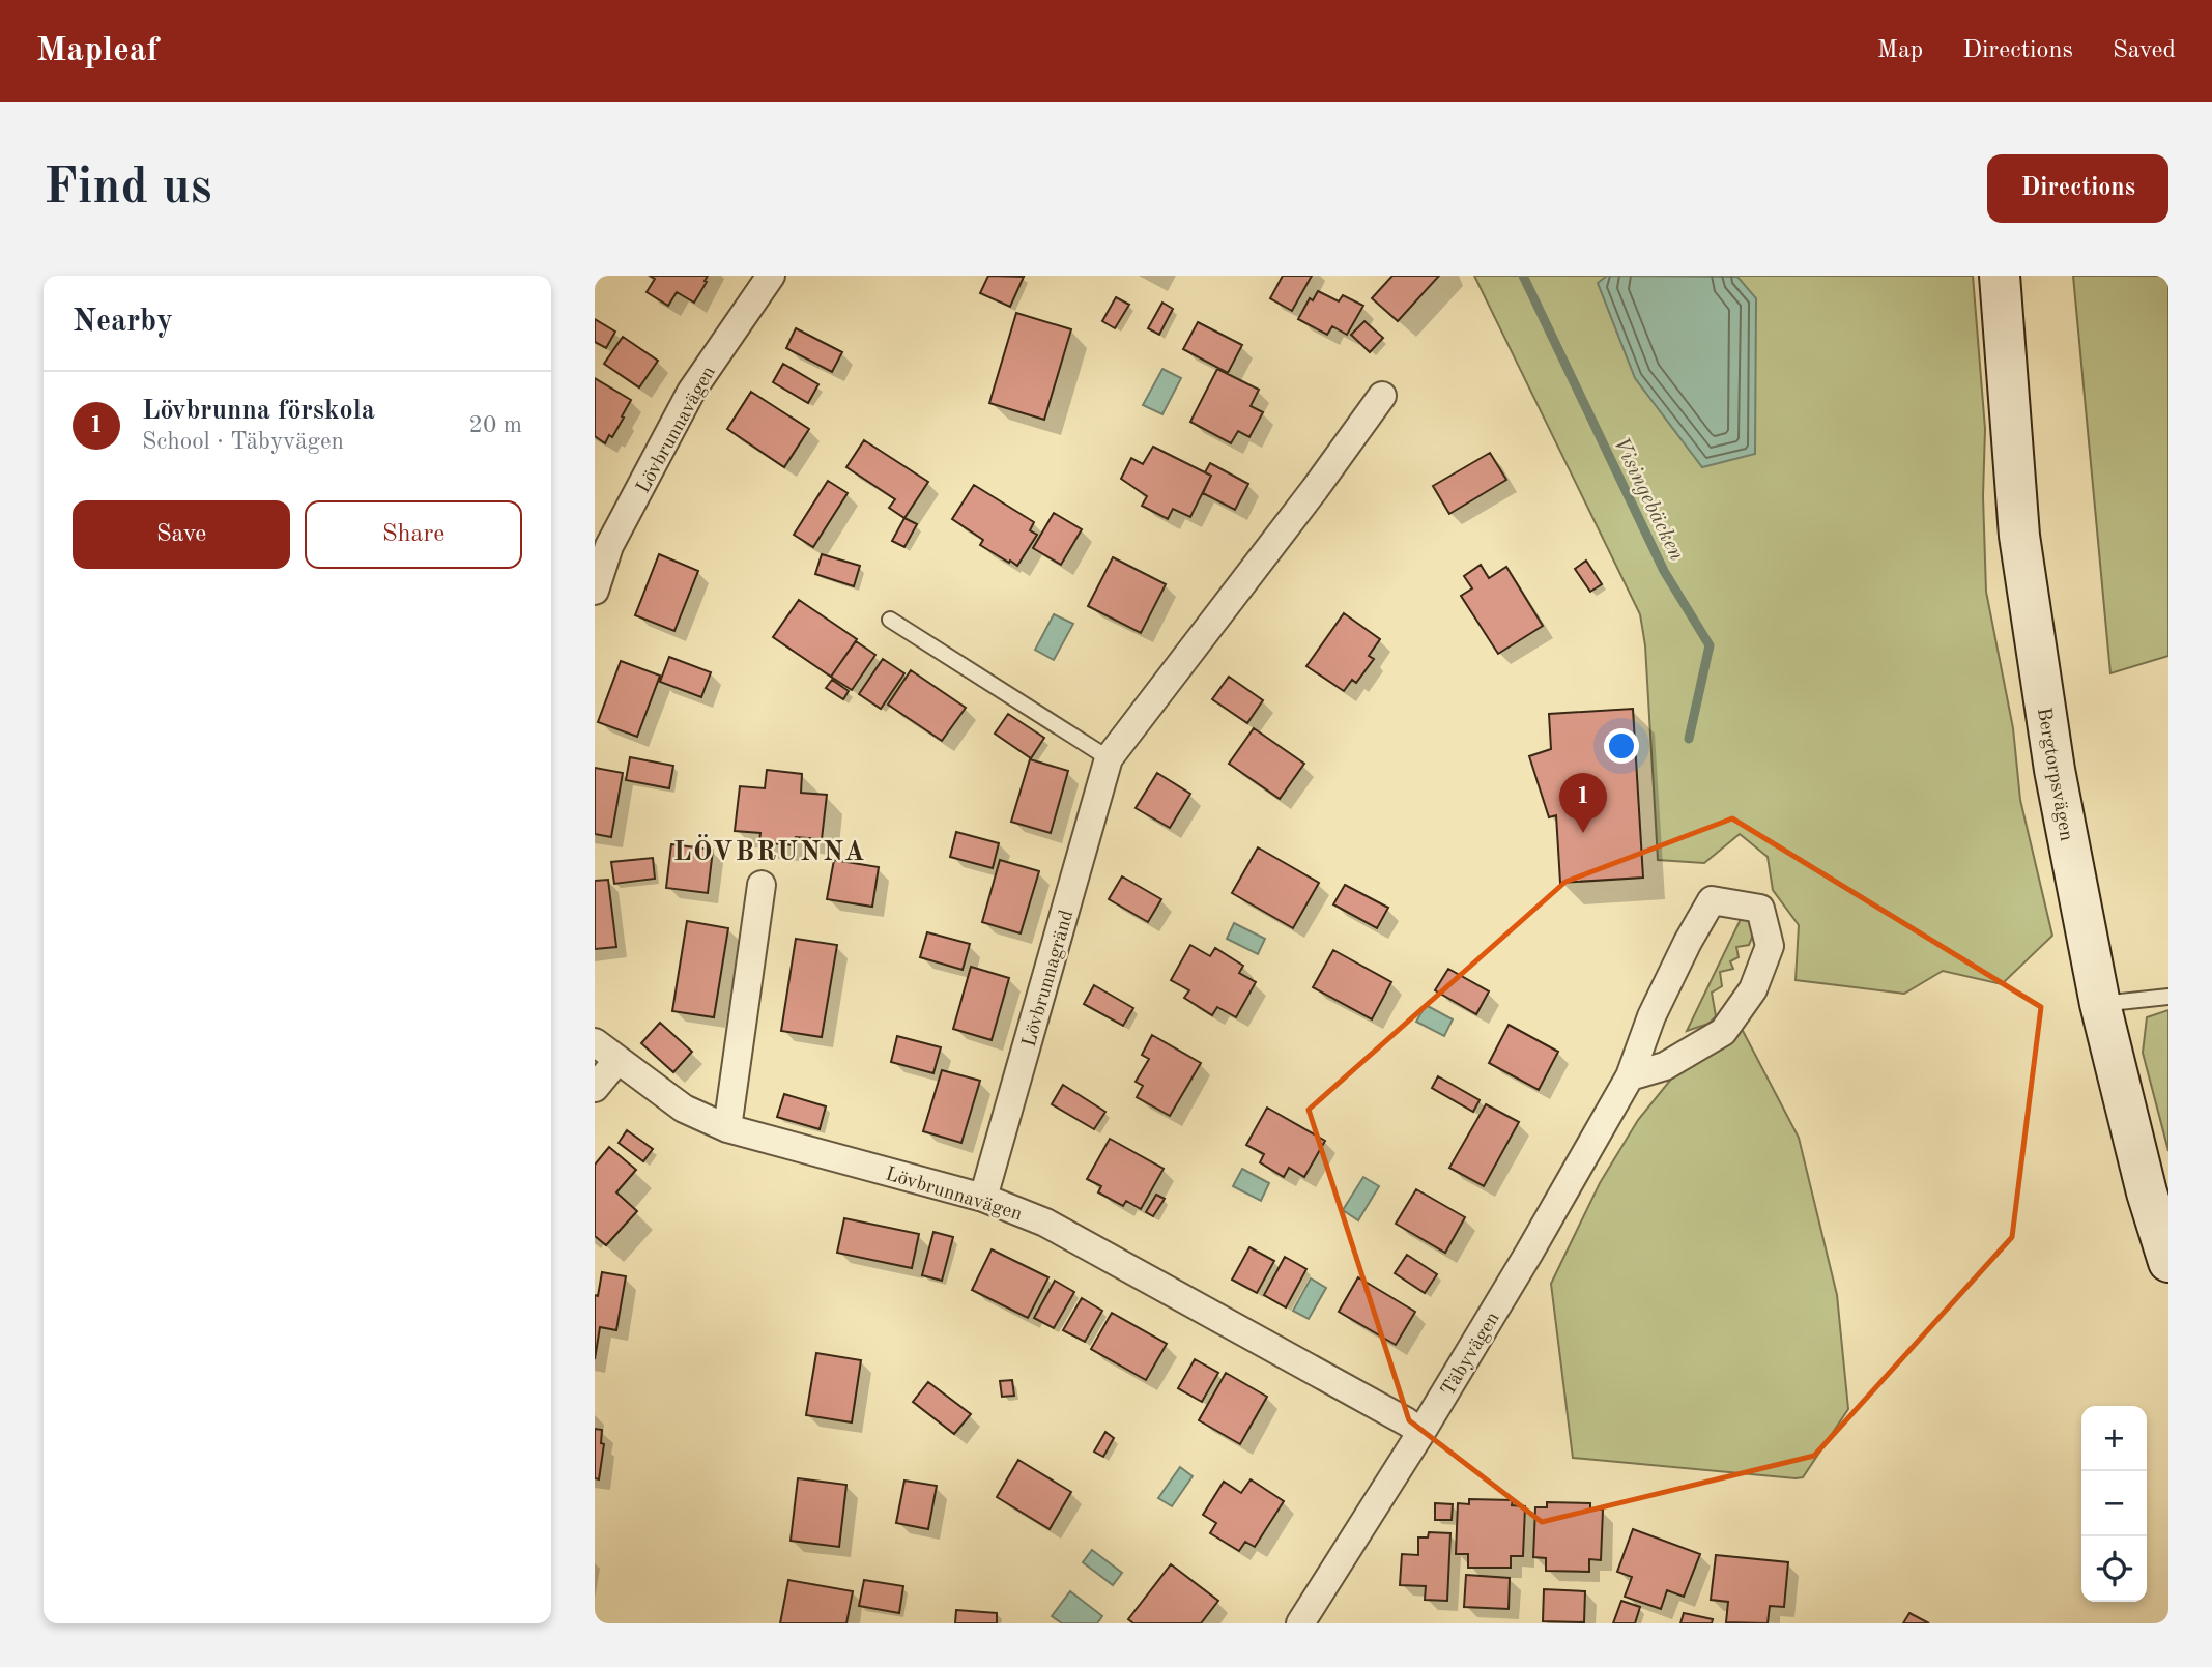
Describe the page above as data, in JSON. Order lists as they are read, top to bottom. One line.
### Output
{"streets":{"main road":["Bergtorpsvägen"],"street":["Lövbrunnavägen","Lövbrunnagränd","Täbyvägen"]},"crossings":[["Lövbrunnavägen","Lövbrunnagränd"],["Lövbrunnavägen","Täbyvägen"]],"districts":["LÖVBRUNNA"],"water":["Visingebäcken"],"page":{"header":"Mapleaf","nav":["Map","Directions","Saved"],"buttons":["Directions",["Save","Share"]],"title":"Find us","heading":"Nearby","list":[{"mark":"1","name":"Lövbrunna förskola","note":"School · Täbyvägen","value":"20 m"}],"pins":"1","map_buttons":["+","−"]}}
